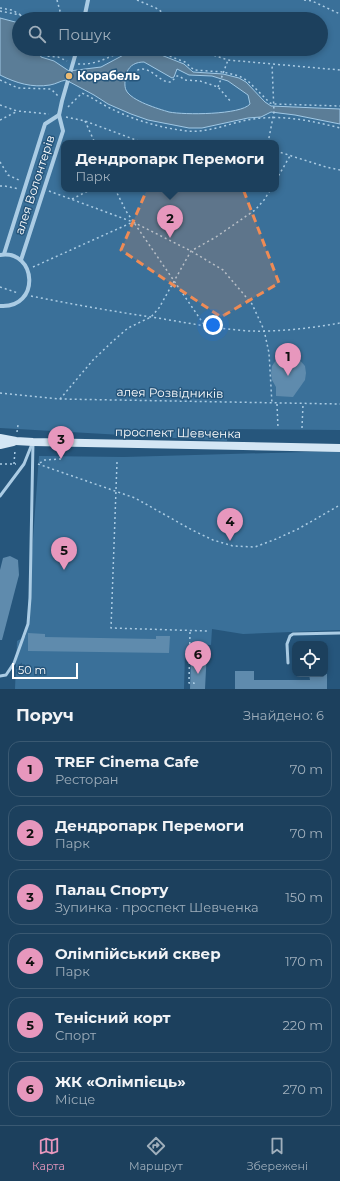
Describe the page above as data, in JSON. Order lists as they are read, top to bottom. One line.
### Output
{"streets":{"main road":["проспект Шевченка"],"street":["алея Волонтерів"],"path":["алея Розвідників"]},"places":["Корабель"],"scale_bar":"50 m","page":{"search":"Пошук","popup":["Дендропарк Перемоги","Парк"],"pins":["2","1","3","4","5","6"],"scale":"50 m","heading":["Поруч","Знайдено: 6"],"list":[{"mark":"1","name":"TREF Cinema Cafe","note":"Ресторан","value":"70 m"},{"mark":"2","name":"Дендропарк Перемоги","note":"Парк","value":"70 m"},{"mark":"3","name":"Палац Спорту","note":"Зупинка · проспект Шевченка","value":"150 m"},{"mark":"4","name":"Олімпійський сквер","note":"Парк","value":"170 m"},{"mark":"5","name":"Тенісний корт","note":"Спорт","value":"220 m"},{"mark":"6","name":"ЖК «Олімпієць»","note":"Місце","value":"270 m"}],"nav":["Карта","Маршрут","Збережені"]}}
